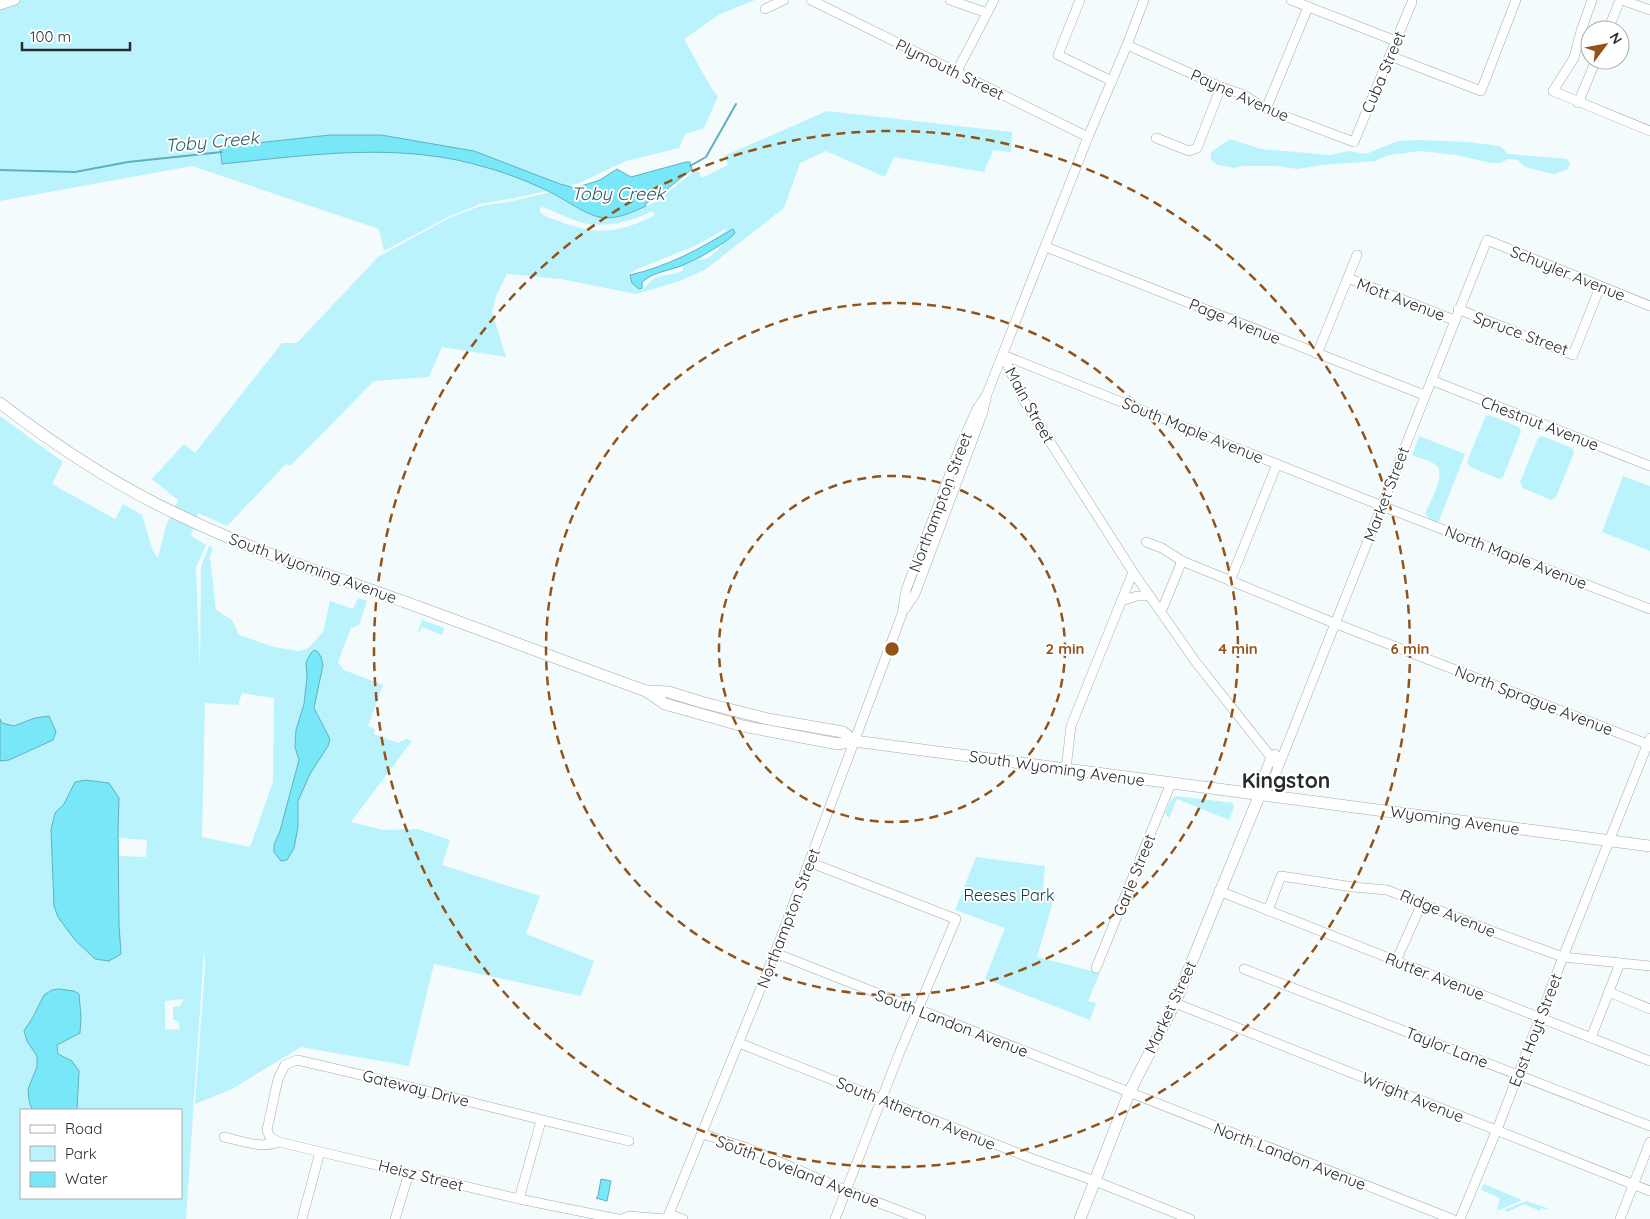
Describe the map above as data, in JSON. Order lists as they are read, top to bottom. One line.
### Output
{"streets":{"main road":["Market Street","South Wyoming Avenue","Wyoming Avenue"],"street":["Plymouth Street","Cuba Street","Payne Avenue","Schuyler Avenue","Mott Avenue","Page Avenue","Spruce Street","Main Street","Chestnut Avenue","South Maple Avenue","Northampton Street","North Maple Avenue","North Sprague Avenue","Carle Street","Ridge Avenue","Rutter Avenue","South Landon Avenue","East Hoyt Street","Taylor Lane","Gateway Drive","Wright Avenue","South Atherton Avenue","North Landon Avenue","South Loveland Avenue","Heisz Street"]},"crossings":[["Plymouth Street","Main Street"],["Cuba Street","Payne Avenue"],["Payne Avenue","Main Street"],["Schuyler Avenue","Spruce Street"],["Schuyler Avenue","Market Street"],["Mott Avenue","Market Street"],["Page Avenue","Main Street"],["Page Avenue","Market Street"],["Spruce Street","Market Street"],["Main Street","South Maple Avenue"],["Main Street","Market Street"],["Main Street","Northampton Street"],["Chestnut Avenue","Market Street"],["South Maple Avenue","Market Street"],["South Maple Avenue","Northampton Street"],["South Maple Avenue","North Maple Avenue"],["Market Street","North Maple Avenue"],["Market Street","South Wyoming Avenue"],["Market Street","North Sprague Avenue"],["Market Street","Wyoming Avenue"],["Market Street","Rutter Avenue"],["Market Street","South Landon Avenue"],["Market Street","Wright Avenue"],["Market Street","South Atherton Avenue"],["Market Street","North Landon Avenue"],["Northampton Street","South Wyoming Avenue"],["Northampton Street","South Landon Avenue"],["Northampton Street","South Atherton Avenue"],["Northampton Street","South Loveland Avenue"],["Northampton Street","Heisz Street"],["South Wyoming Avenue","Wyoming Avenue"],["South Wyoming Avenue","Carle Street"],["North Sprague Avenue","East Hoyt Street"],["Wyoming Avenue","East Hoyt Street"],["Ridge Avenue","Rutter Avenue"],["Ridge Avenue","East Hoyt Street"],["Rutter Avenue","East Hoyt Street"],["South Landon Avenue","North Landon Avenue"],["East Hoyt Street","Taylor Lane"],["East Hoyt Street","Wright Avenue"],["Gateway Drive","Heisz Street"]],"districts":["Kingston"],"water":["Toby Creek"],"parks":["Reeses Park"],"legend":["Road","Park","Water"],"scale_bar":"100 m","north":"top right","rings":["2 min","4 min","6 min"]}
